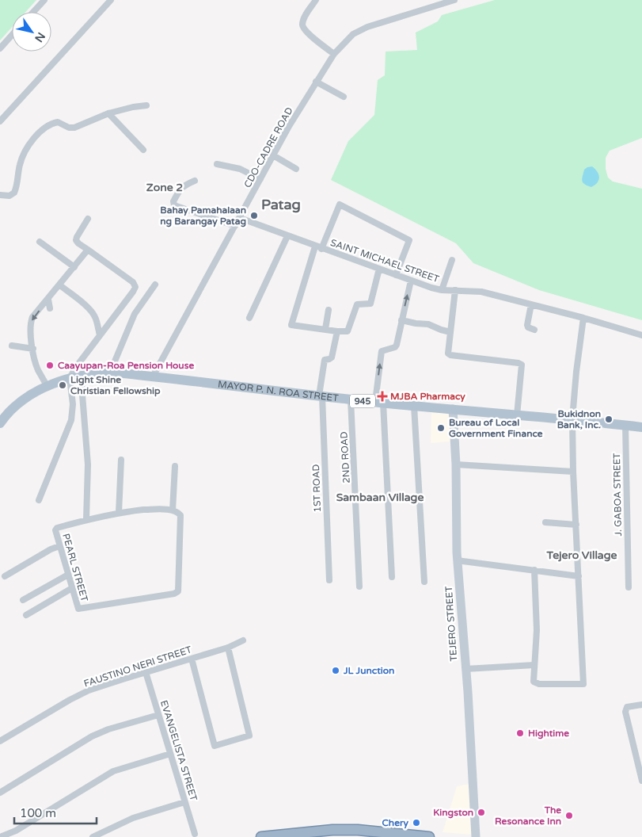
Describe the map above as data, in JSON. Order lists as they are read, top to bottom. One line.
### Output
{"streets":{"main road":["MAYOR P. N. ROA STREET","945","TEJERO STREET"],"street":["CDO-CADRE ROAD","SAINT MICHAEL STREET","2ND ROAD","1ST ROAD","J. GABOA STREET","PEARL STREET","FAUSTINO NERI STREET","EVANGELISTA STREET"]},"crossings":[["CDO-CADRE ROAD","SAINT MICHAEL STREET"],["CDO-CADRE ROAD","MAYOR P. N. ROA STREET"],["MAYOR P. N. ROA STREET","2ND ROAD"],["MAYOR P. N. ROA STREET","1ST ROAD"],["MAYOR P. N. ROA STREET","J. GABOA STREET"],["MAYOR P. N. ROA STREET","TEJERO STREET"],["FAUSTINO NERI STREET","EVANGELISTA STREET"]],"districts":["Zone 2","Patag","Sambaan Village","Tejero Village"],"places":{"other":["Bahay Pamahalaan ng Barangay Patag","Caayupan-Roa Pension House","Light Shine Christian Fellowship","Bukidnon Bank, Inc.","Bureau of Local Government Finance","JL Junction","Hightime","Kingston","The Resonance Inn","Chery"],"health":["MJBA Pharmacy"]},"scale_bar":"100 m","north":"bottom right"}
